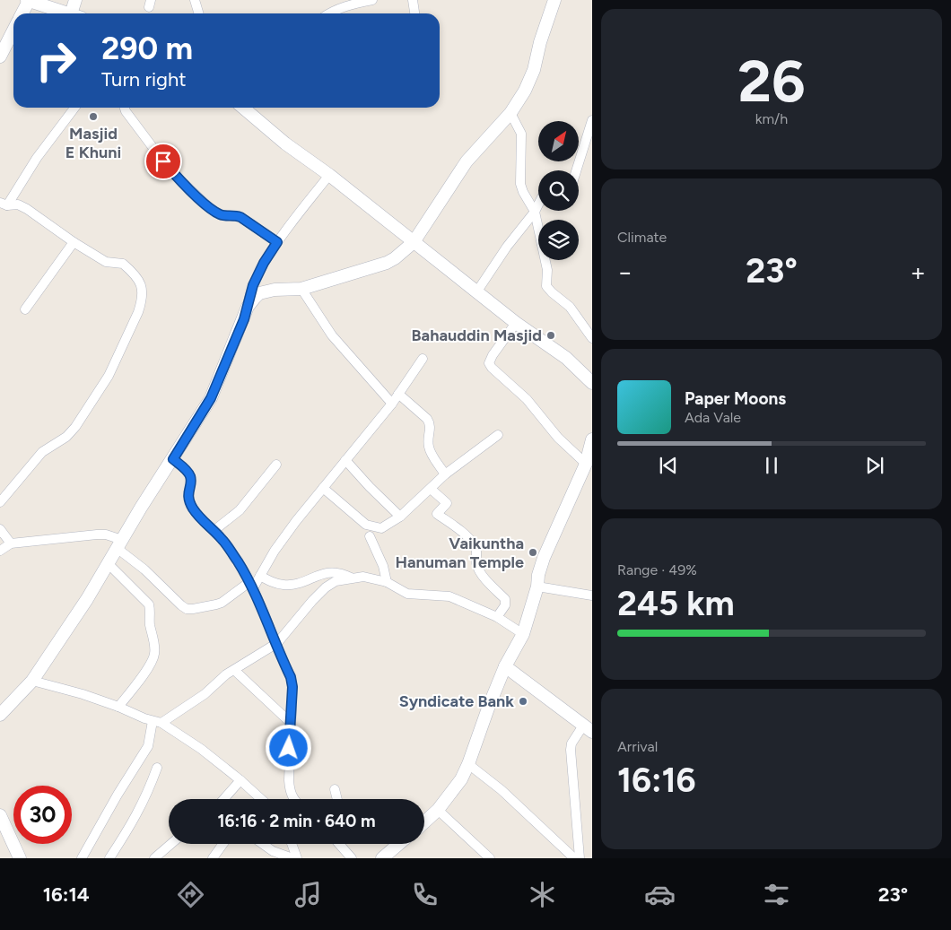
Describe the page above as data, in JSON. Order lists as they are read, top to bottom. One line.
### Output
{"places":["Masjid E Khuni","Bahauddin Masjid","Vaikuntha Hanuman Temple","Syndicate Bank"],"north":"top right","page":{"tile":[["26","km/h"],"Climate",["Range · 49%","245 km"],["Arrival","16:16"]],"turn":["290 m","Turn right"],"heat":["−","23°","+"],"song":["Paper Moons","Ada Vale"],"limit":"30","trip":"16:16 · 2 min · 640 m","tabs":["16:14","23°"]}}
